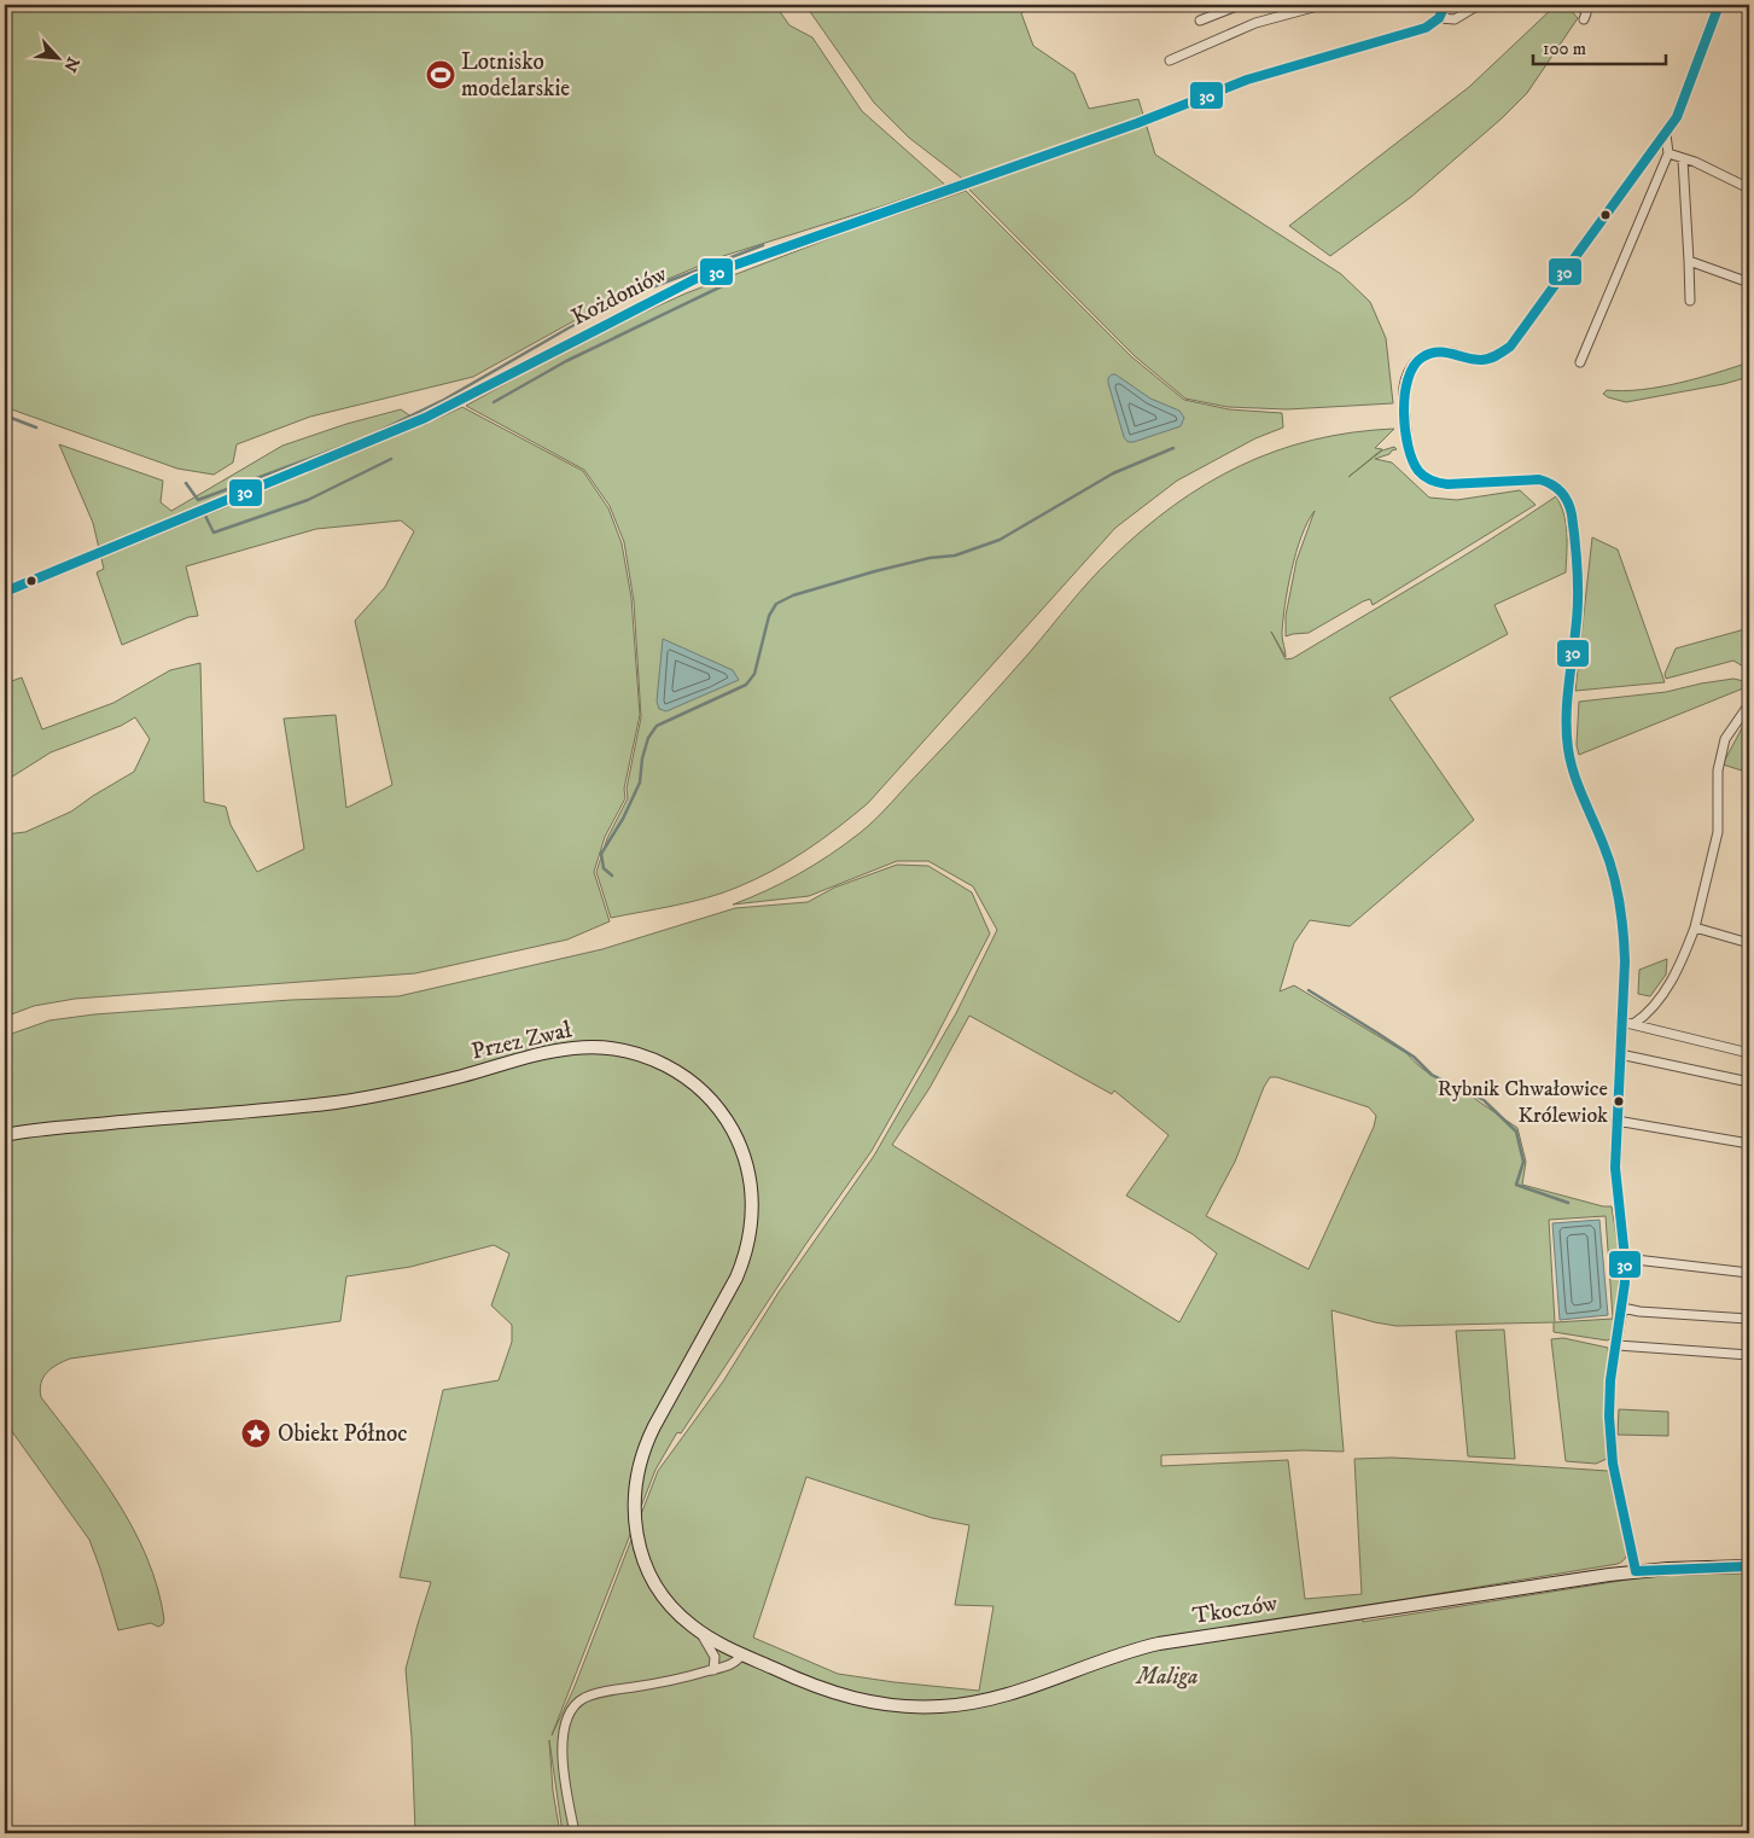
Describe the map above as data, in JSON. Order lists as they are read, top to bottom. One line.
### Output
{"streets":{"street":["Kożdoniów","Przez Zwał","Tkoczów"]},"crossings":[["Przez Zwał","Tkoczów"]],"parks":["Maliga"],"places":{"sports":["Lotnisko modelarskie"],"other":["Rybnik Chwałowice Królewiok"],"place":["Obiekt Północ"]},"lines":["transit line 30"],"scale_bar":"100 m","north":"bottom right"}
